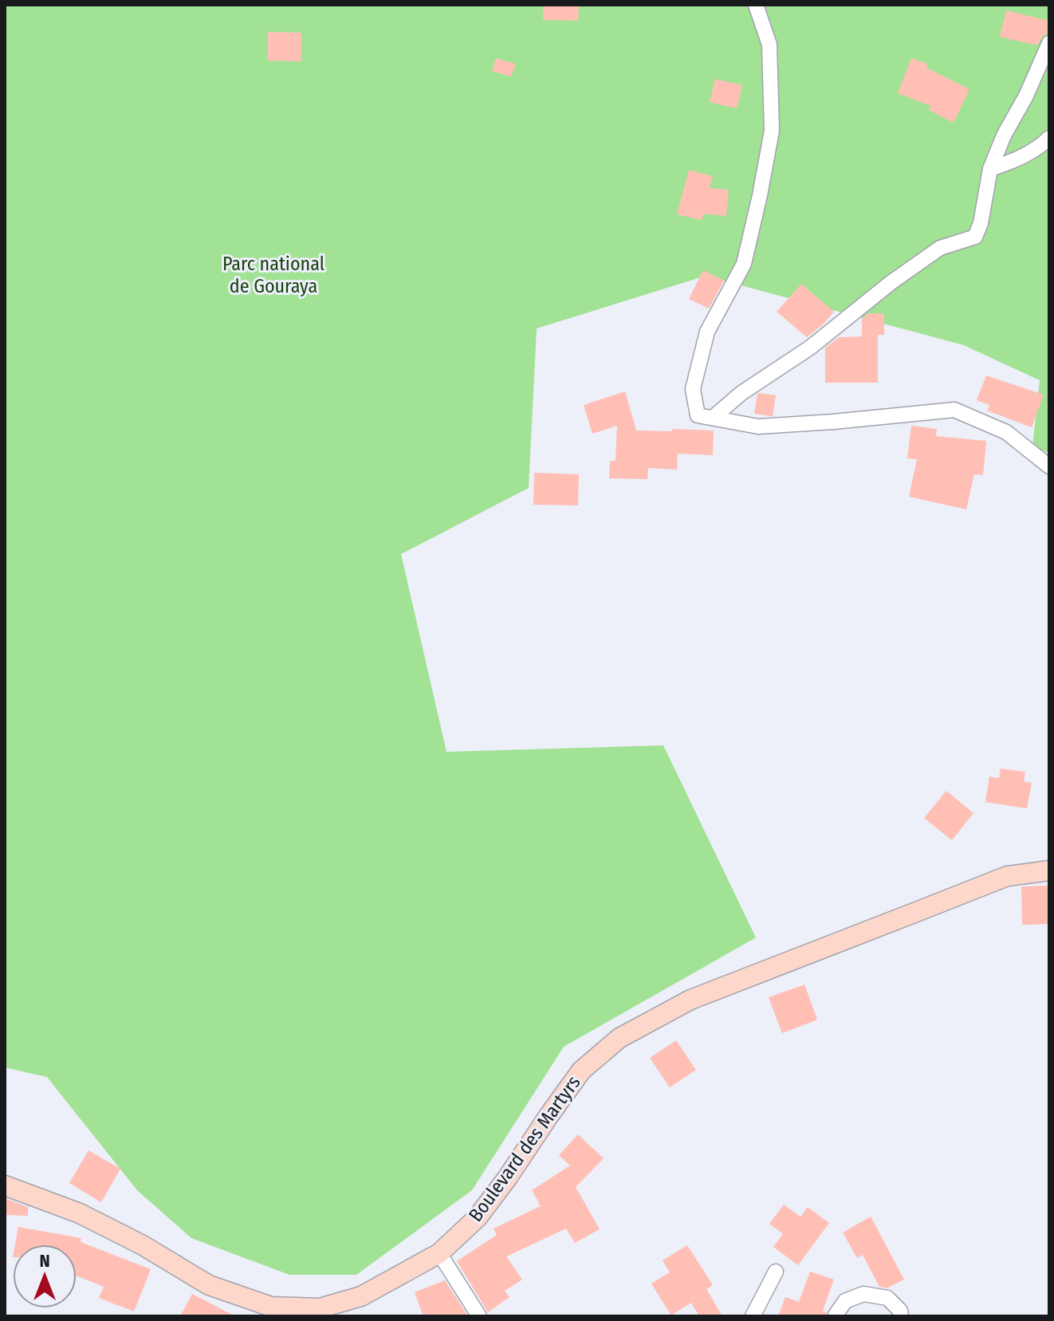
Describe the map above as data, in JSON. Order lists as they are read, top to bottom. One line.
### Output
{"streets":{"main road":["Boulevard des Martyrs"]},"parks":["Parc national de Gouraya"],"north":"top"}
